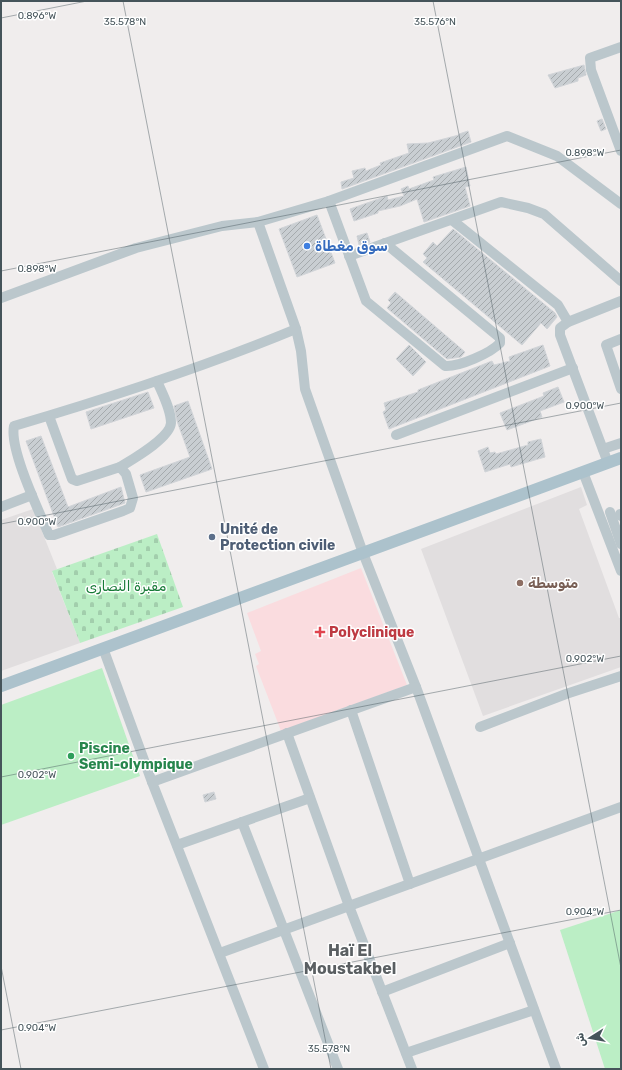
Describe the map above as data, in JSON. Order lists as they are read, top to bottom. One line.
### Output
{"districts":["Haï El Moustakbel"],"parks":["مقبرة النصارى"],"places":{"other":["سوق مغطاة","Unité de Protection civile","متوسطة","Piscine Semi-olympique"],"health":["Polyclinique"]},"north":"left","coordinates":["0.896°W","35.576°N","35.578°N","0.898°W","0.900°W","0.902°W","0.904°W"]}
